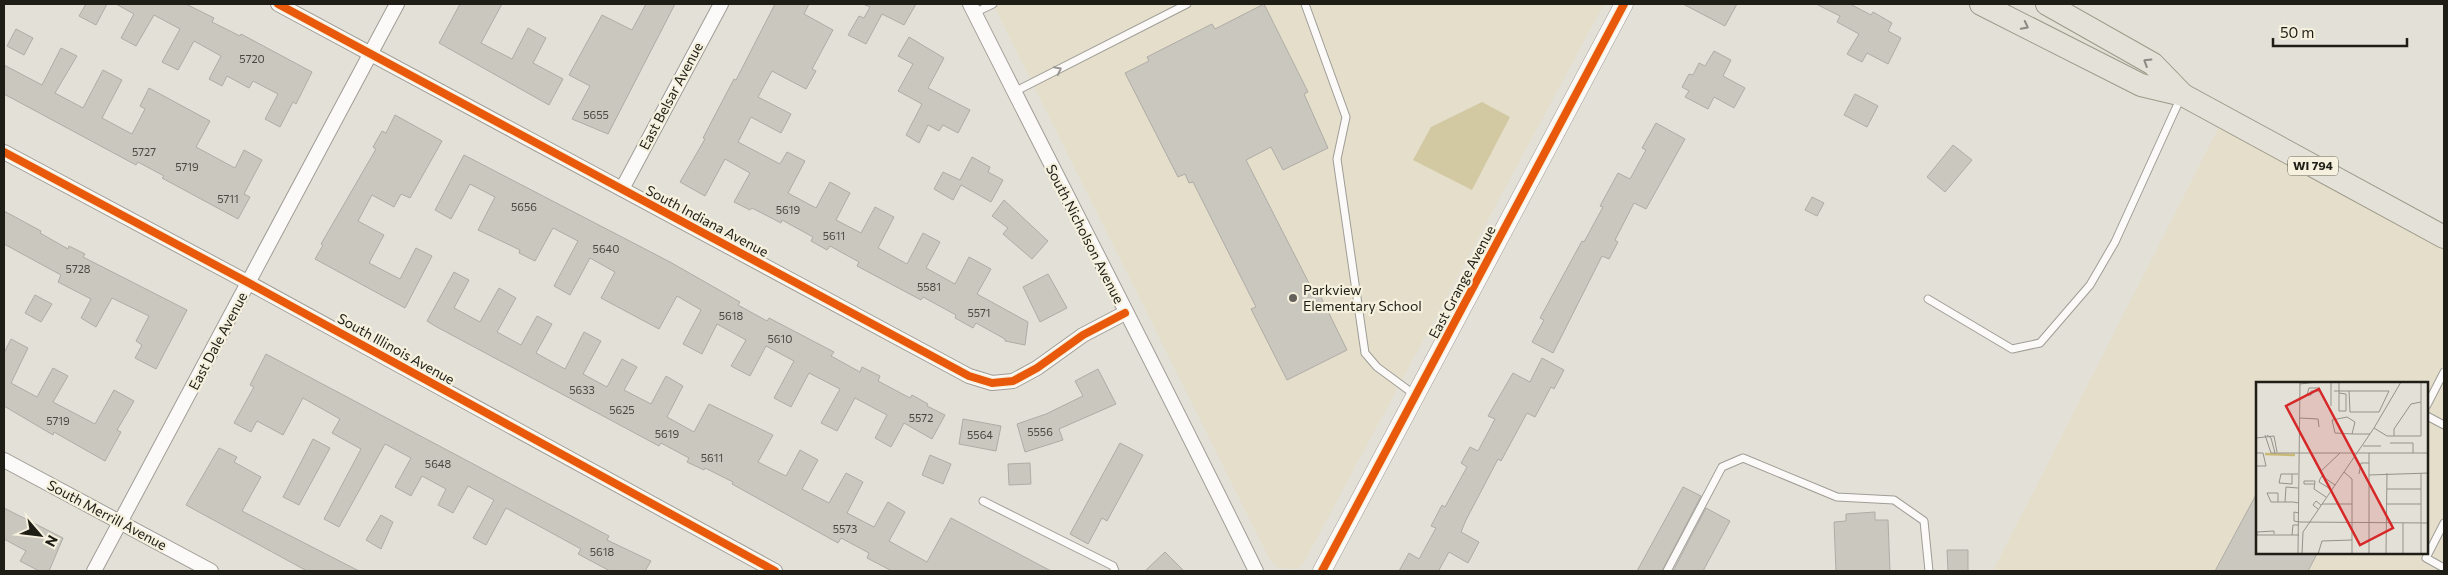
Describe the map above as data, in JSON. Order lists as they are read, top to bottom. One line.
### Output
{"streets":{"main road":["WI 794"],"street":["East Belsar Avenue","South Indiana Avenue","South Nicholson Avenue","East Grange Avenue","East Dale Avenue","South Illinois Avenue","South Merrill Avenue"]},"crossings":[["East Belsar Avenue","South Indiana Avenue"],["South Indiana Avenue","South Nicholson Avenue"],["South Indiana Avenue","East Dale Avenue"],["East Dale Avenue","South Illinois Avenue"],["East Dale Avenue","South Merrill Avenue"]],"places":["Parkview Elementary School"],"house_numbers":["5720","5655","5727","5719","5711","5656","5619","5611","5640","5728","5581","5571","5618","5610","5633","5625","5572","5719","5556","5619","5564","5611","5648","5573","5618"],"scale_bar":"50 m","north":"bottom right"}
